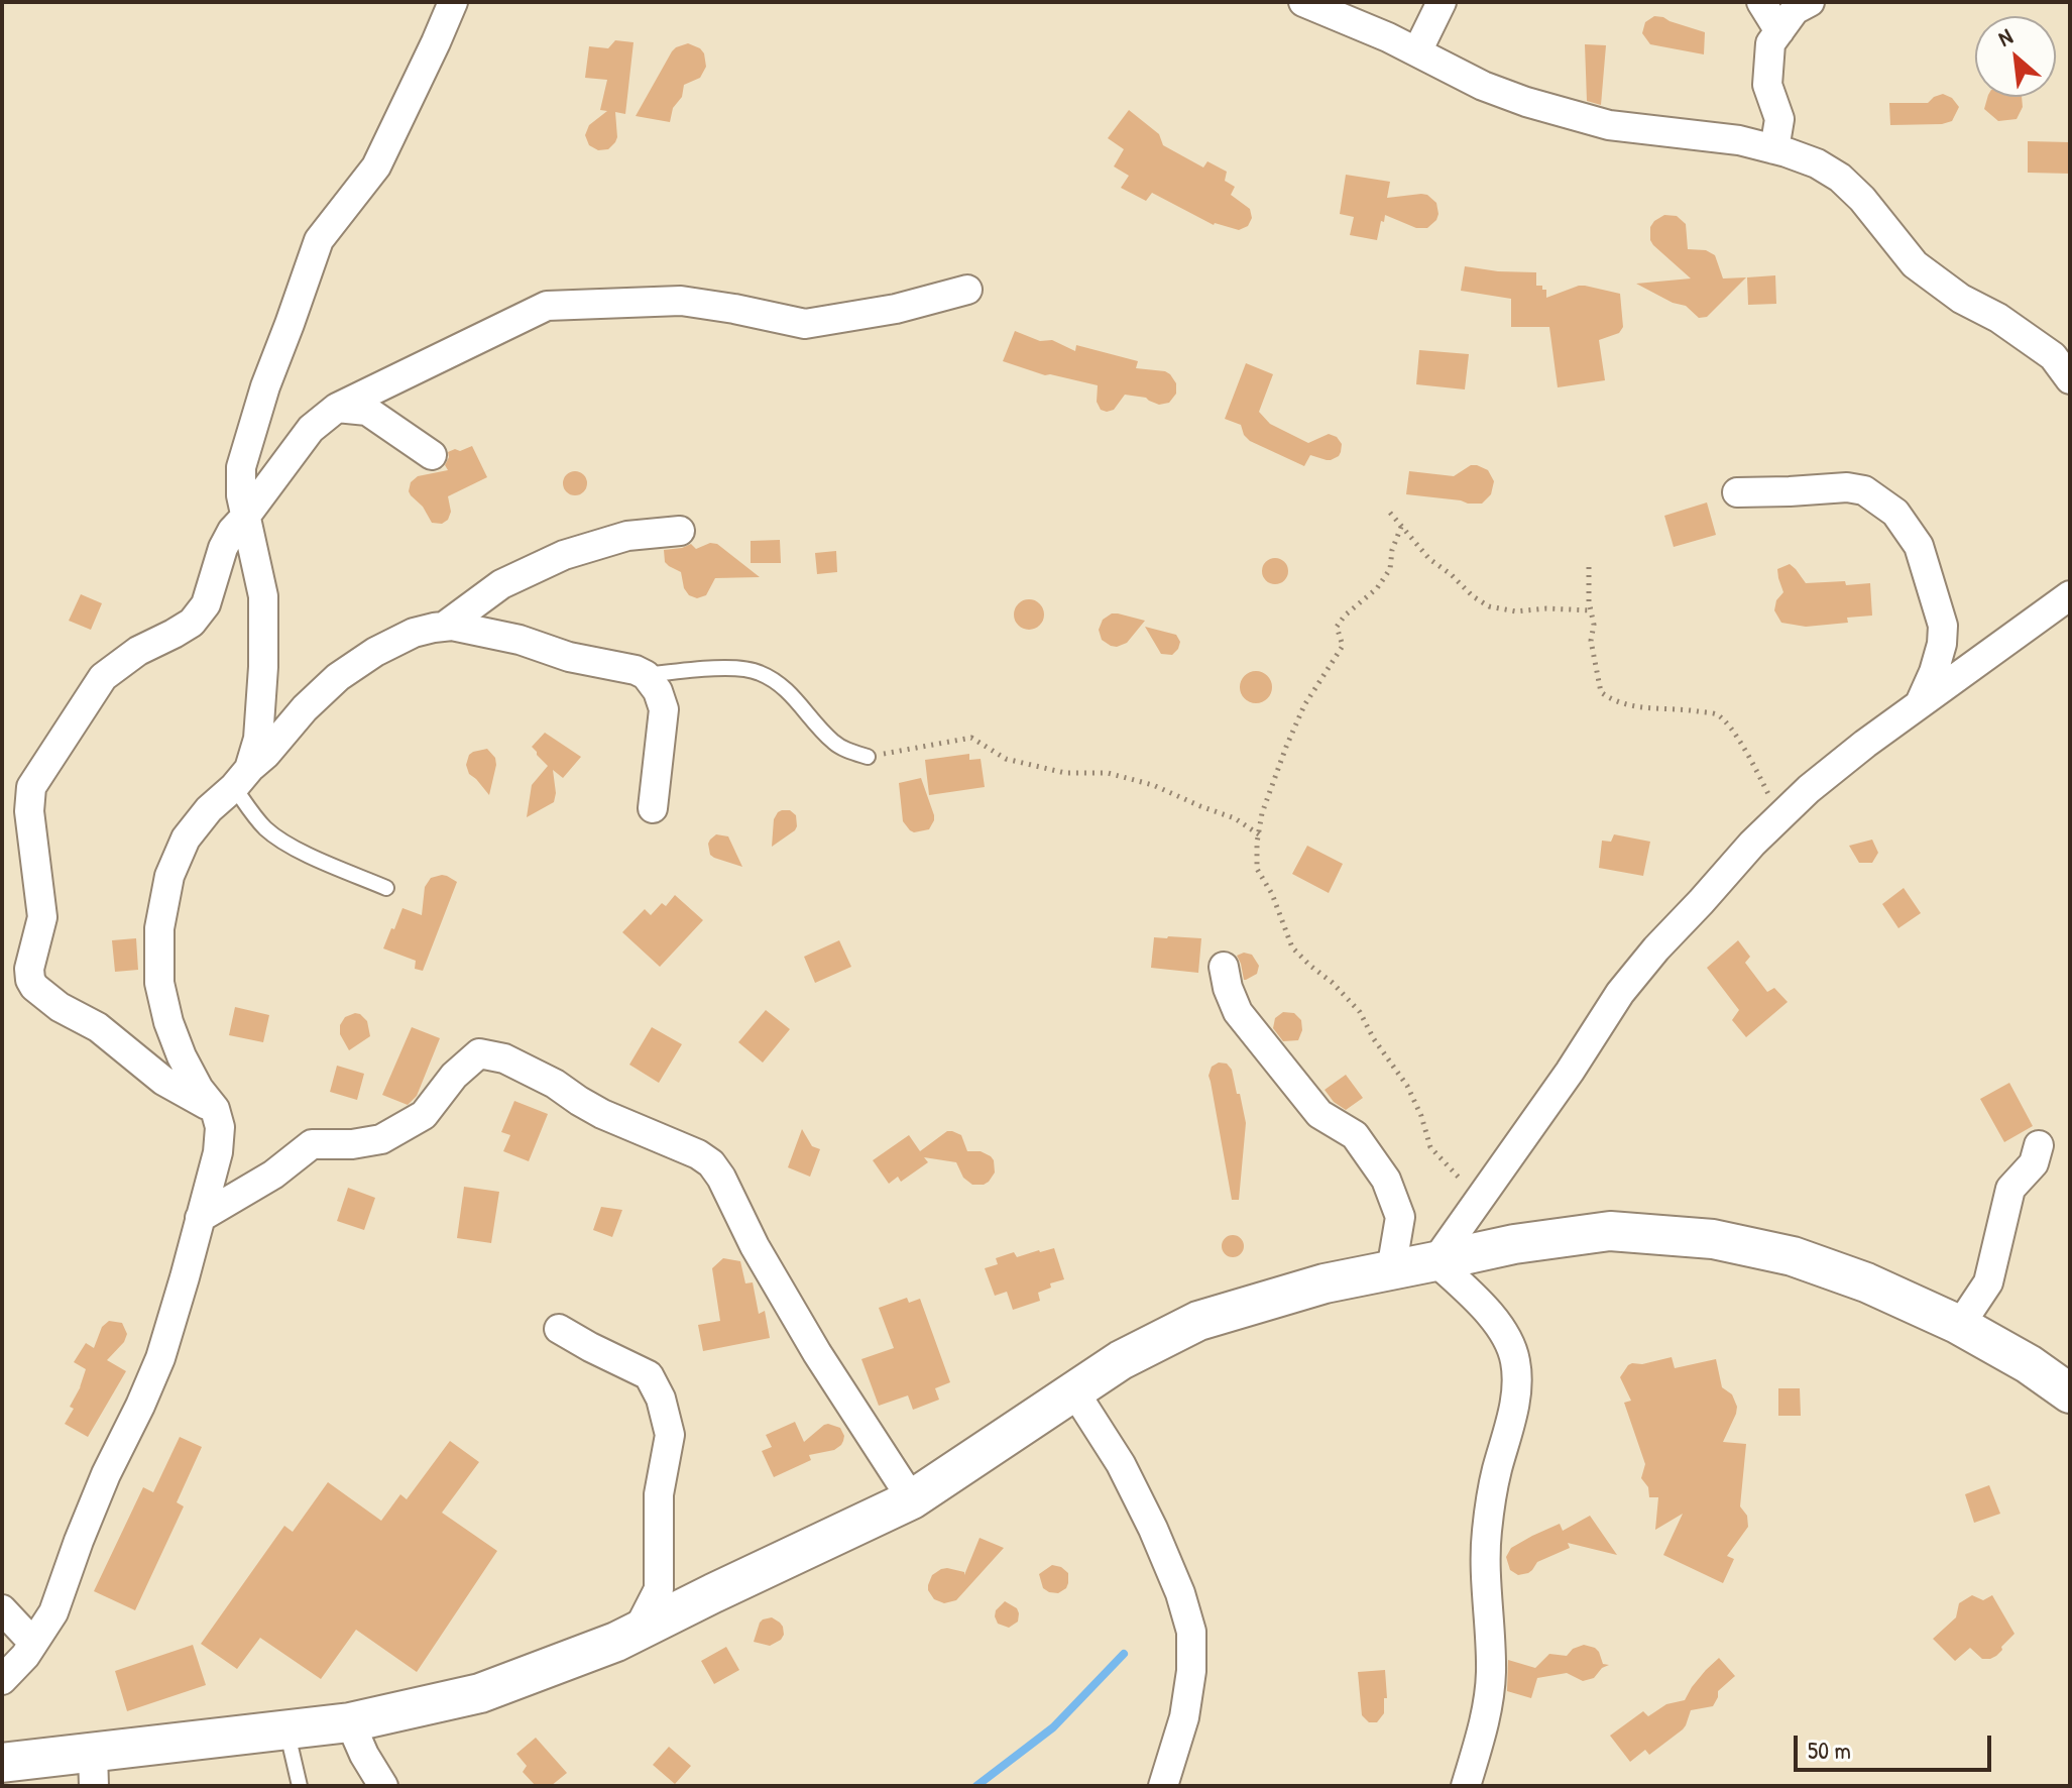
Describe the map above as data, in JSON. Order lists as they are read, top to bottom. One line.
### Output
{"scale_bar":"50 m","north":"top left"}
